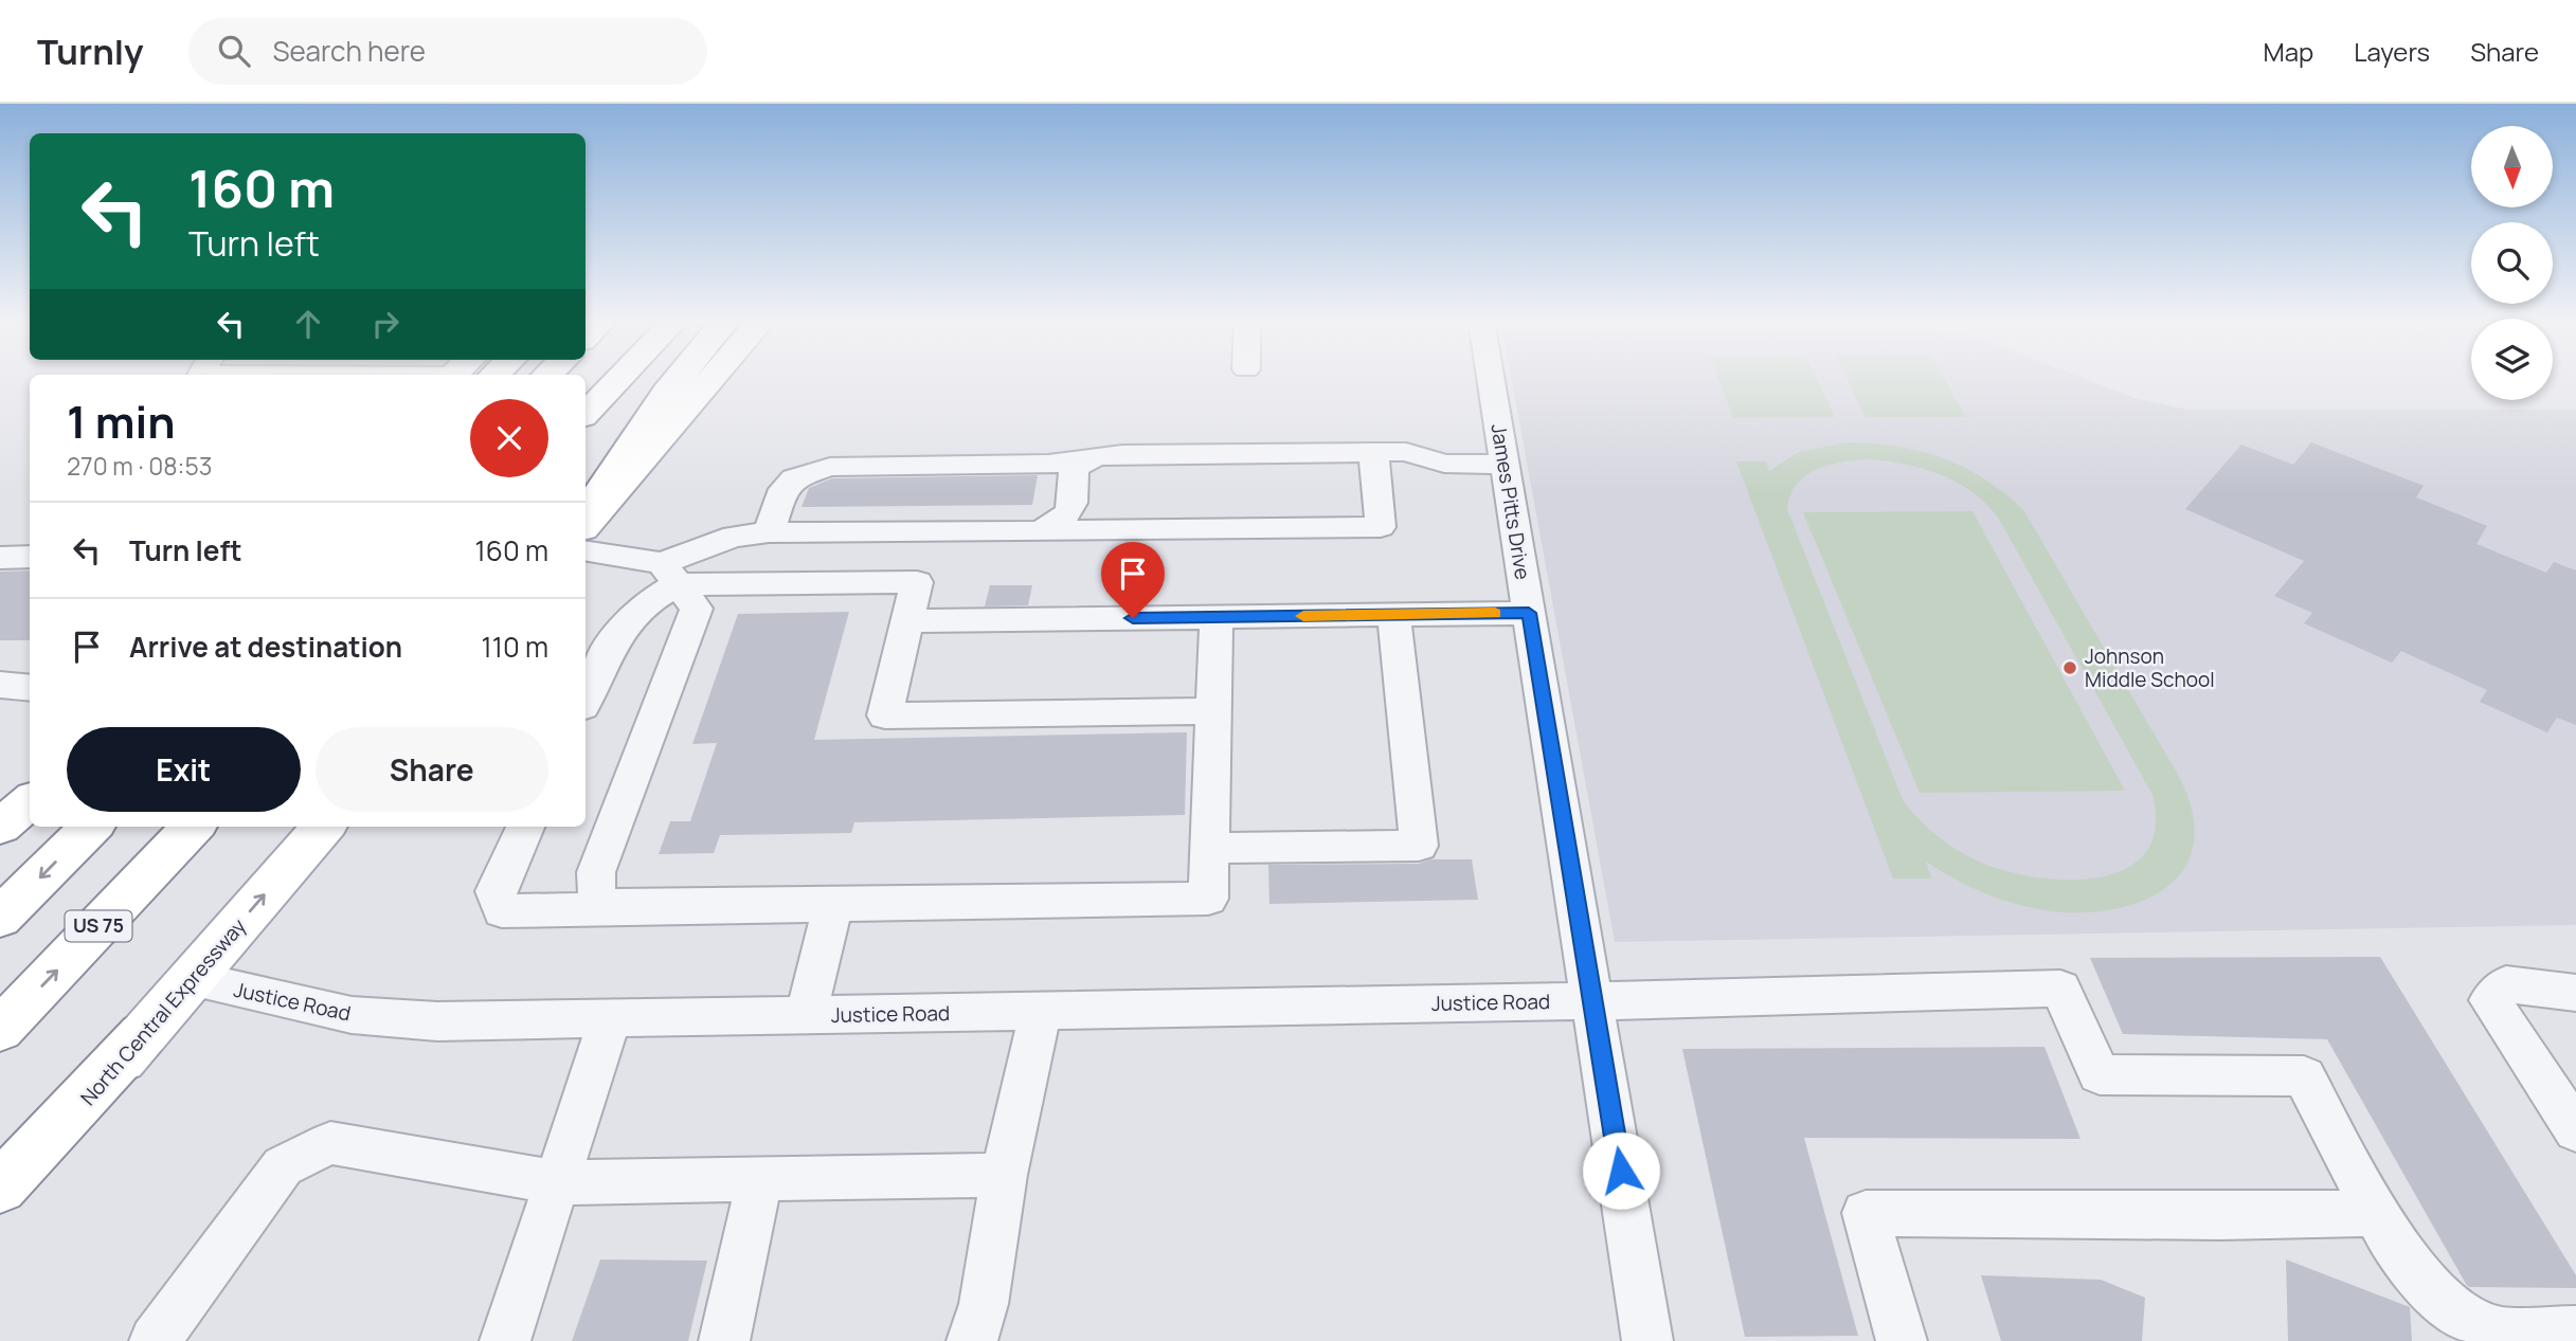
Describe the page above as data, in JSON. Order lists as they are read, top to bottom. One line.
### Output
{"streets":{"main road":["US 75","North Central Expressway"],"street":["James Pitts Drive","Justice Road"]},"crossings":[["James Pitts Drive","Justice Road"],["Justice Road","North Central Expressway"]],"places":["Johnson Middle School"],"north":"bottom","page":{"header":"Turnly","search":"Search here","nav":["Map","Layers","Share"],"turn":["160 m","Turn left"],"heading":["1 min","270 m · 08:53"],"list":[{"name":"Turn left","value":"160 m"},{"name":"Arrive at destination","value":"110 m"}],"buttons":["Exit","Share"]}}
